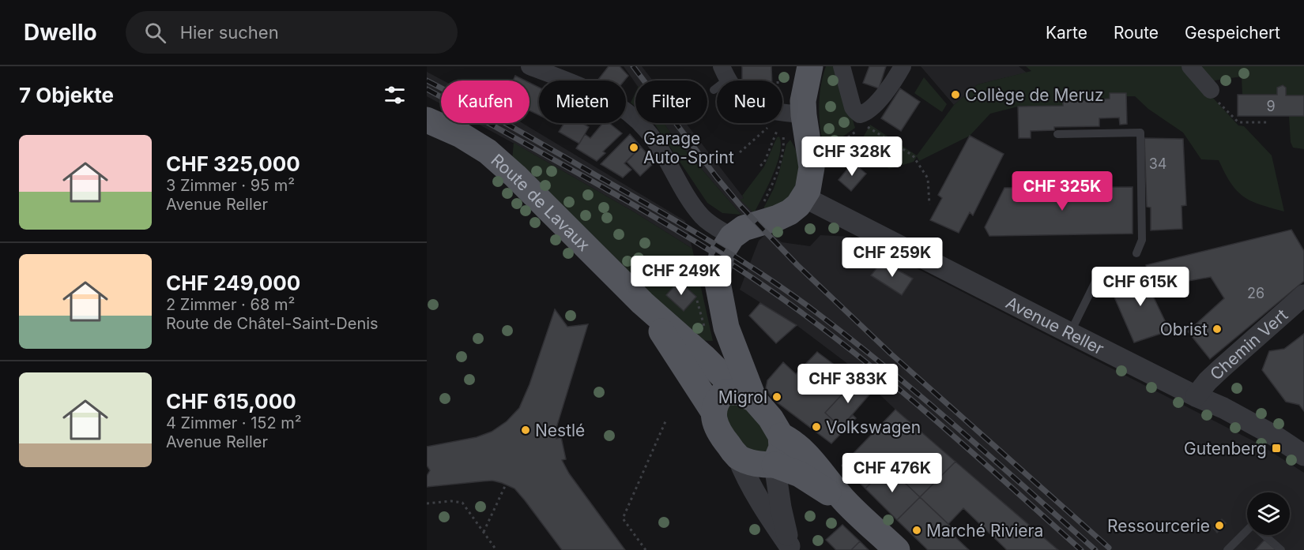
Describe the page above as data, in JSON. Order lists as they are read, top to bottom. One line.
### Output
{"streets":{"main road":["Route de Lavaux"],"street":["Avenue Reller","Chemin Vert"]},"crossings":[["Avenue Reller","Chemin Vert"]],"places":{"other":["Collège de Meruz","Garage Auto-Sprint","Obrist","Migrol","Volkswagen","Nestlé","Ressourcerie","Marché Riviera"],"transit":["Gutenberg"]},"house_numbers":["9","34","26"],"page":{"header":"Dwello","search":"Hier suchen","nav":["Karte","Route","Gespeichert"],"heading":"7 Objekte","chip":["Kaufen","Mieten","Filter","Neu"],"list":[{"name":"CHF 325,000","note":"3 Zimmer · 95 m² · Avenue Reller"},{"name":"CHF 249,000","note":"2 Zimmer · 68 m² · Route de Châtel-Saint-Denis"},{"name":"CHF 615,000","note":"4 Zimmer · 152 m² · Avenue Reller"}],"price":["CHF 328K","CHF 325K","CHF 259K","CHF 249K","CHF 615K","CHF 383K","CHF 476K"]}}
